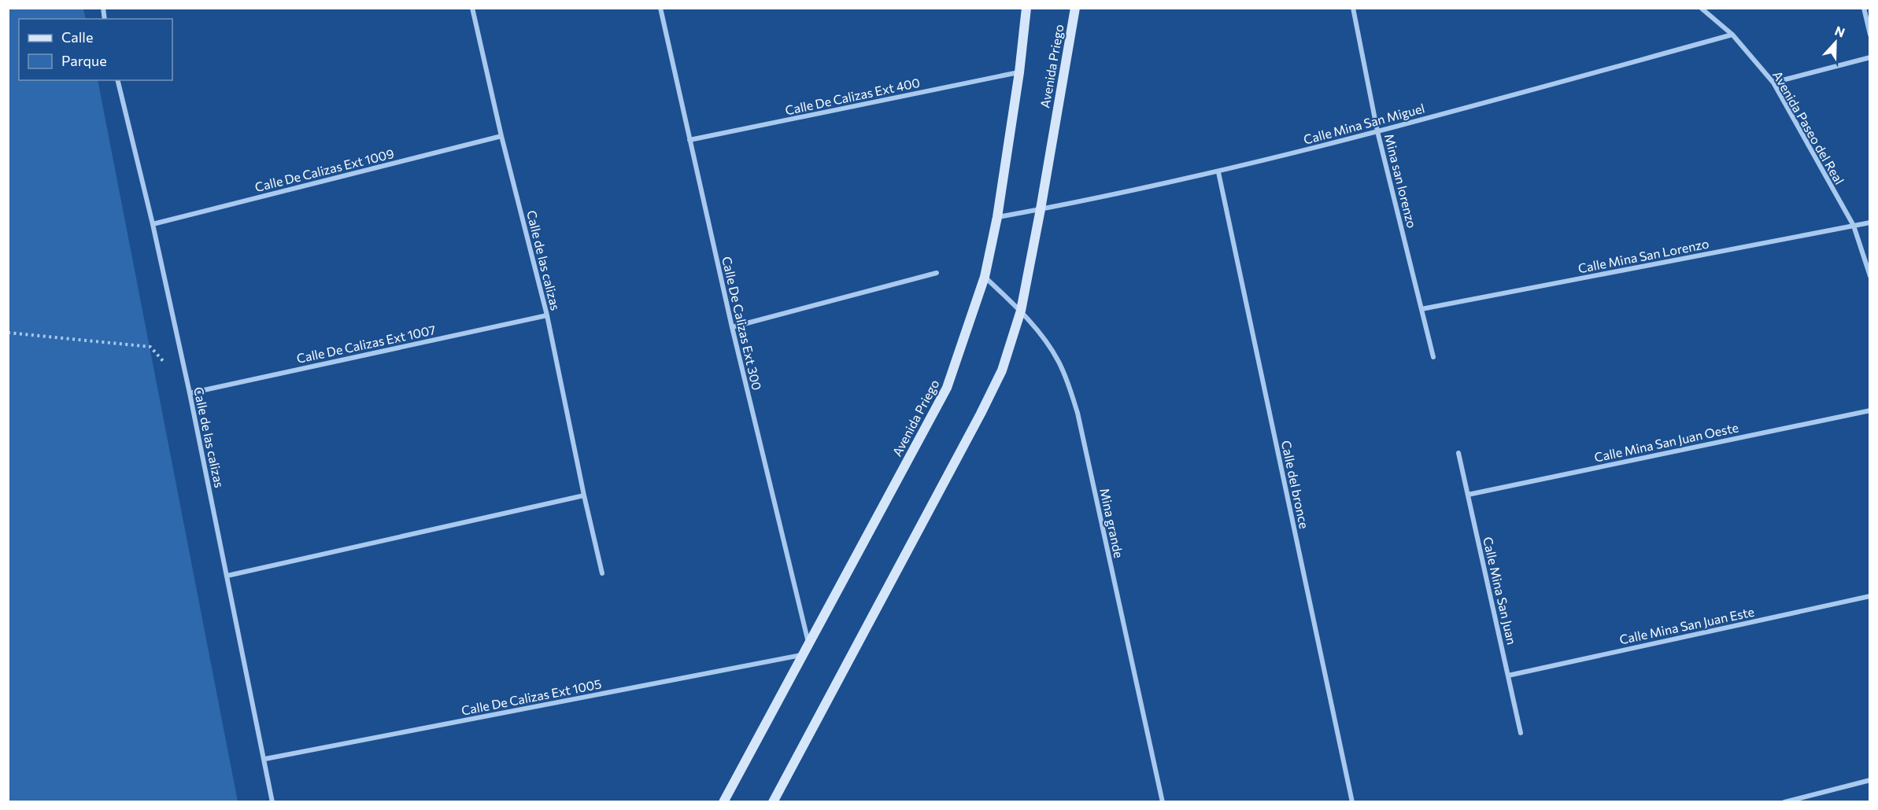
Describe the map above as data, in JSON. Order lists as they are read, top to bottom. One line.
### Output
{"streets":{"street":["Avenida Priego","Calle De Calizas Ext 400","Calle Mina San Miguel","Avenida Paseo del Real","Calle De Calizas Ext 1009","Mina san lorenzo","Calle Mina San Lorenzo","Calle de las calizas","Calle De Calizas Ext 300","Calle De Calizas Ext 1007","Calle Mina San Juan Oeste","Calle del bronce","Mina grande","Calle Mina San Juan","Calle Mina San Juan Este","Calle De Calizas Ext 1005"]},"crossings":[["Avenida Priego","Calle De Calizas Ext 400"],["Avenida Priego","Calle Mina San Miguel"],["Avenida Priego","Calle De Calizas Ext 300"],["Avenida Priego","Mina grande"],["Avenida Priego","Calle De Calizas Ext 1005"],["Calle De Calizas Ext 400","Calle De Calizas Ext 300"],["Calle Mina San Miguel","Avenida Paseo del Real"],["Calle Mina San Miguel","Mina san lorenzo"],["Calle Mina San Miguel","Calle del bronce"],["Avenida Paseo del Real","Calle Mina San Lorenzo"],["Calle De Calizas Ext 1009","Calle de las calizas"],["Mina san lorenzo","Calle Mina San Lorenzo"],["Calle de las calizas","Calle De Calizas Ext 1007"],["Calle de las calizas","Calle De Calizas Ext 1005"],["Calle Mina San Juan Oeste","Calle Mina San Juan"],["Calle Mina San Juan","Calle Mina San Juan Este"]],"legend":["Calle","Parque"],"north":"top"}
